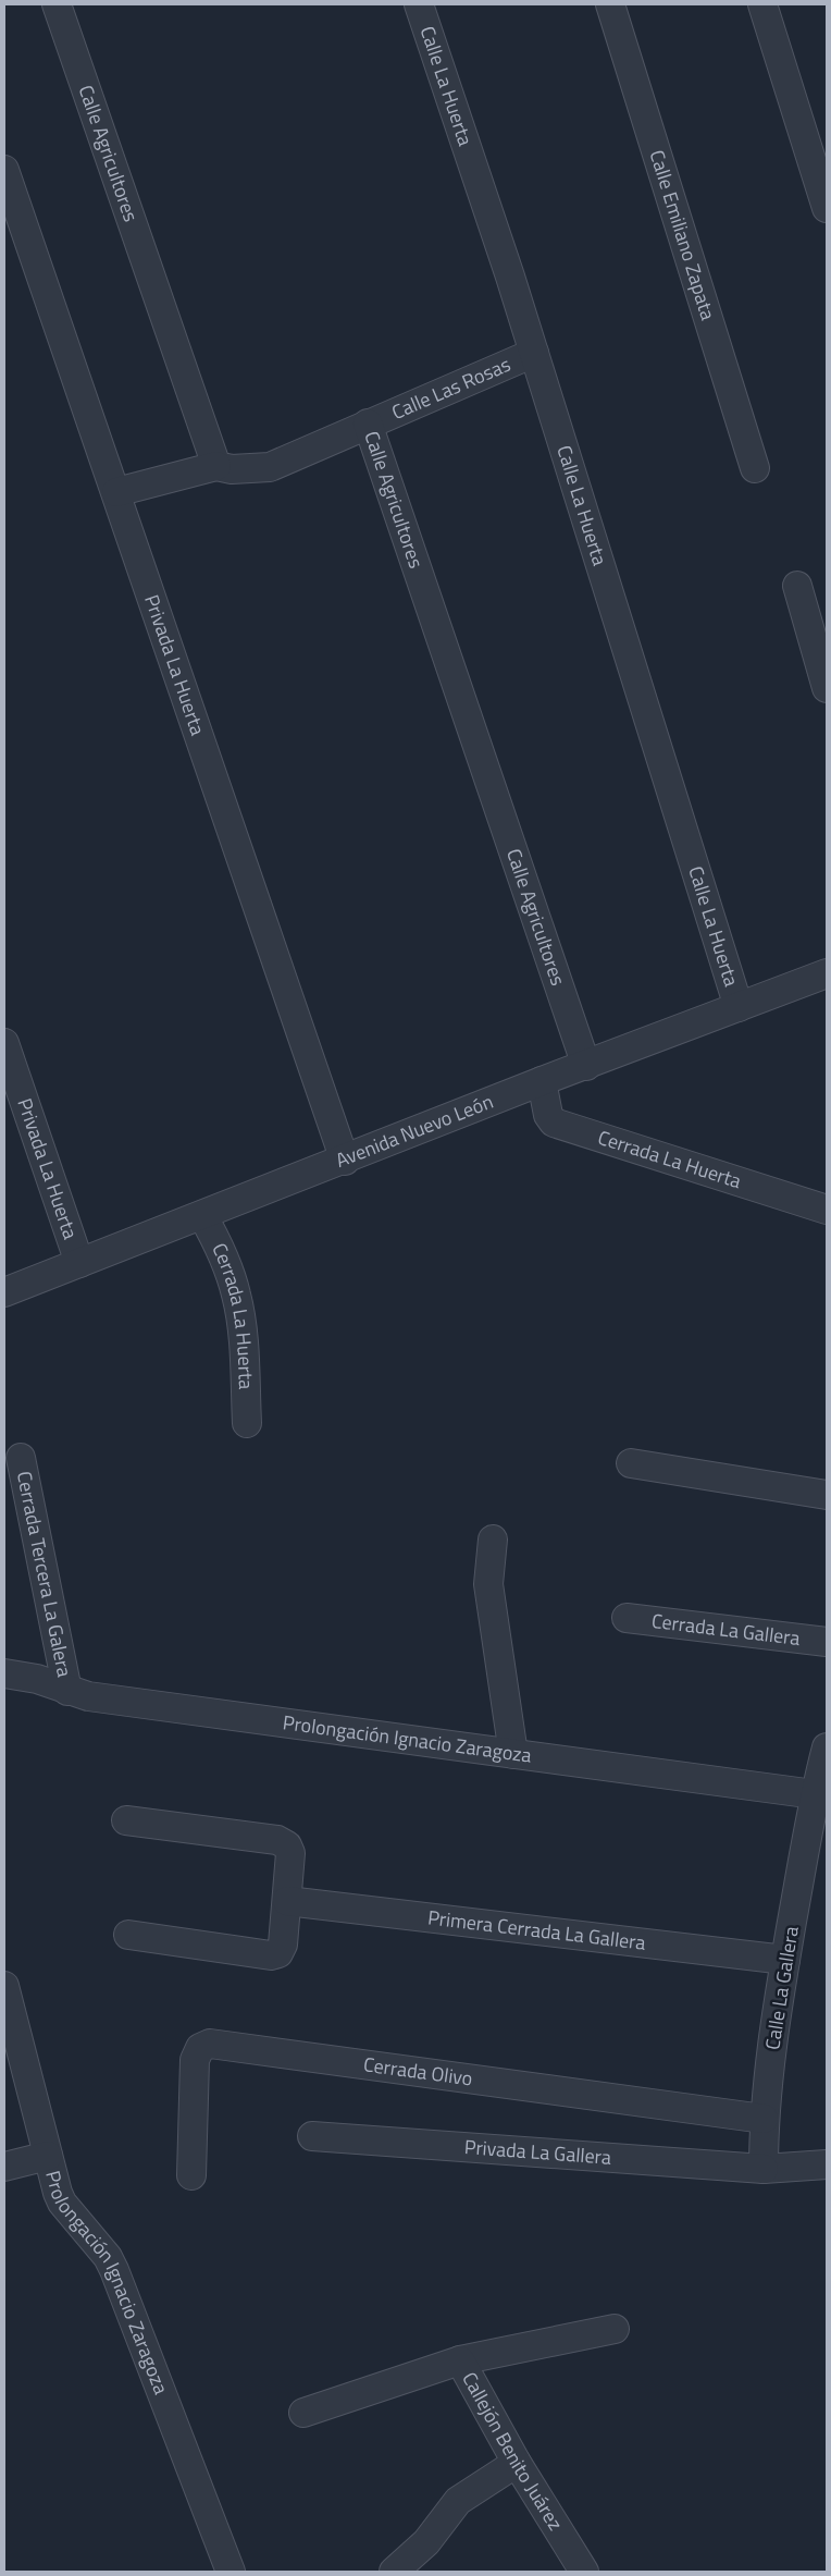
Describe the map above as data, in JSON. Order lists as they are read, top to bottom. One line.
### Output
{"streets":{"street":["Calle La Huerta","Calle Agricultores","Calle Emiliano Zapata","Calle Las Rosas","Privada La Huerta","Avenida Nuevo León","Cerrada La Huerta","Cerrada Tercera La Galera","Cerrada La Gallera","Prolongación Ignacio Zaragoza","Primera Cerrada La Gallera","Calle La Gallera","Cerrada Olivo","Privada La Gallera","Callejón Benito Juárez"]},"crossings":[["Calle La Huerta","Calle Las Rosas"],["Calle La Huerta","Avenida Nuevo León"],["Calle Agricultores","Calle Las Rosas"],["Calle Agricultores","Avenida Nuevo León"],["Privada La Huerta","Avenida Nuevo León"],["Avenida Nuevo León","Cerrada La Huerta"],["Cerrada Tercera La Galera","Prolongación Ignacio Zaragoza"],["Prolongación Ignacio Zaragoza","Calle La Gallera"],["Primera Cerrada La Gallera","Calle La Gallera"],["Calle La Gallera","Cerrada Olivo"],["Calle La Gallera","Privada La Gallera"]]}
